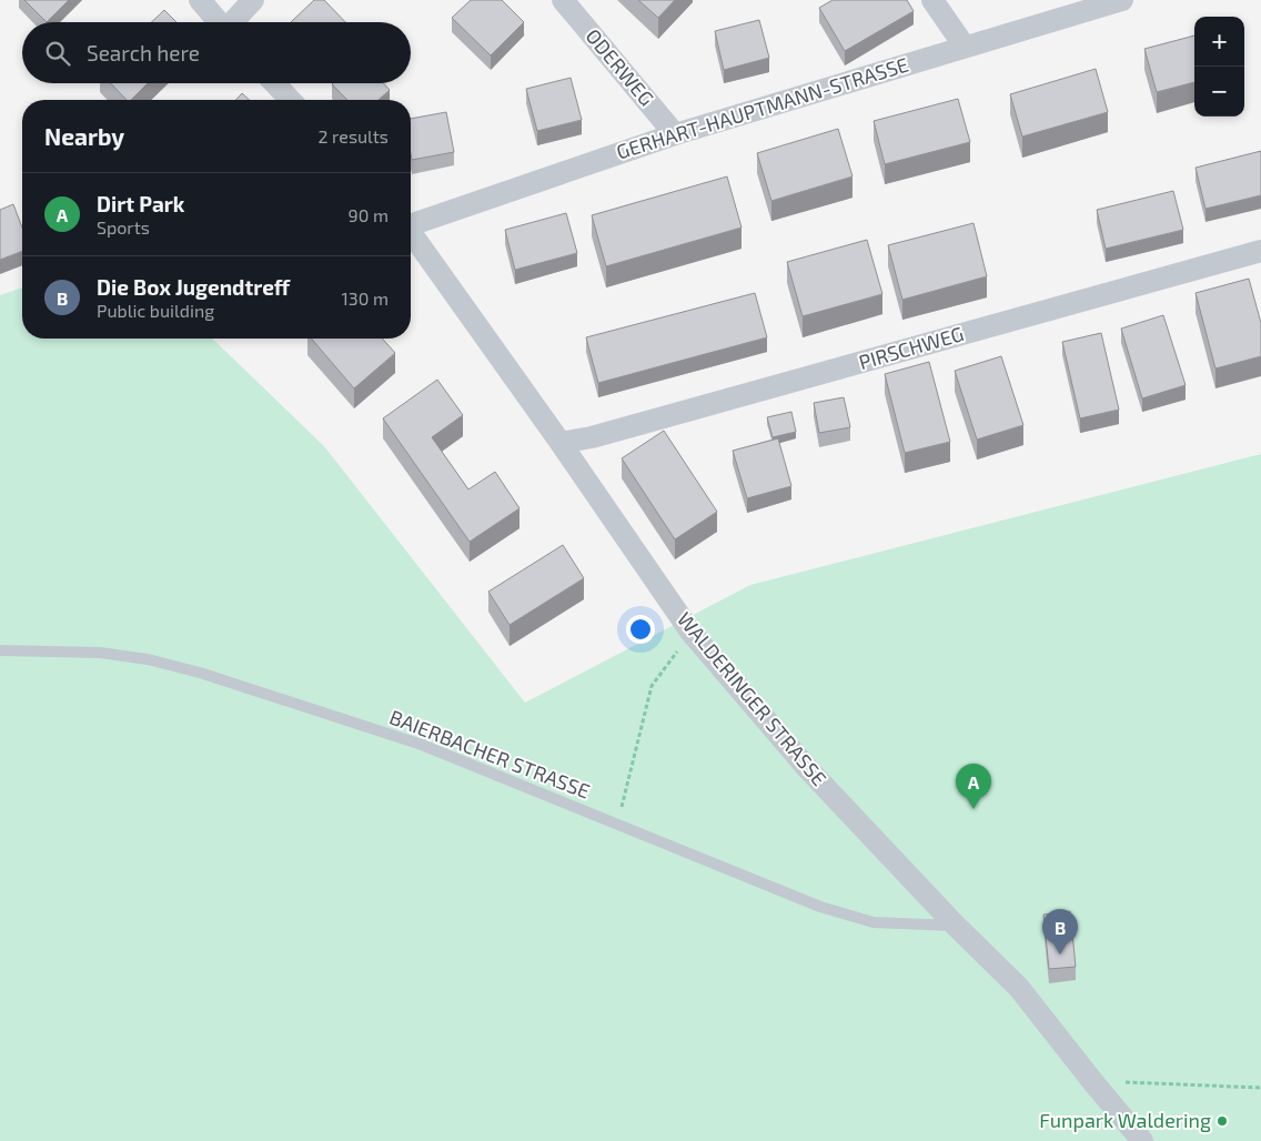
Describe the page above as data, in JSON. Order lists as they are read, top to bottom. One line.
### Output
{"streets":{"street":["ODERWEG","GERHART-HAUPTMANN-STRASSE","PIRSCHWEG","WALDERINGER STRASSE"],"lane":["BAIERBACHER STRASSE"]},"crossings":[["ODERWEG","GERHART-HAUPTMANN-STRASSE"],["PIRSCHWEG","WALDERINGER STRASSE"],["WALDERINGER STRASSE","BAIERBACHER STRASSE"]],"places":["Funpark Waldering"],"page":{"map_buttons":["+","−"],"search":"Search here","heading":["Nearby","2 results"],"list":[{"mark":"A","name":"Dirt Park","note":"Sports","value":"90 m"},{"mark":"B","name":"Die Box Jugendtreff","note":"Public building","value":"130 m"}],"pins":["A","B"]}}
